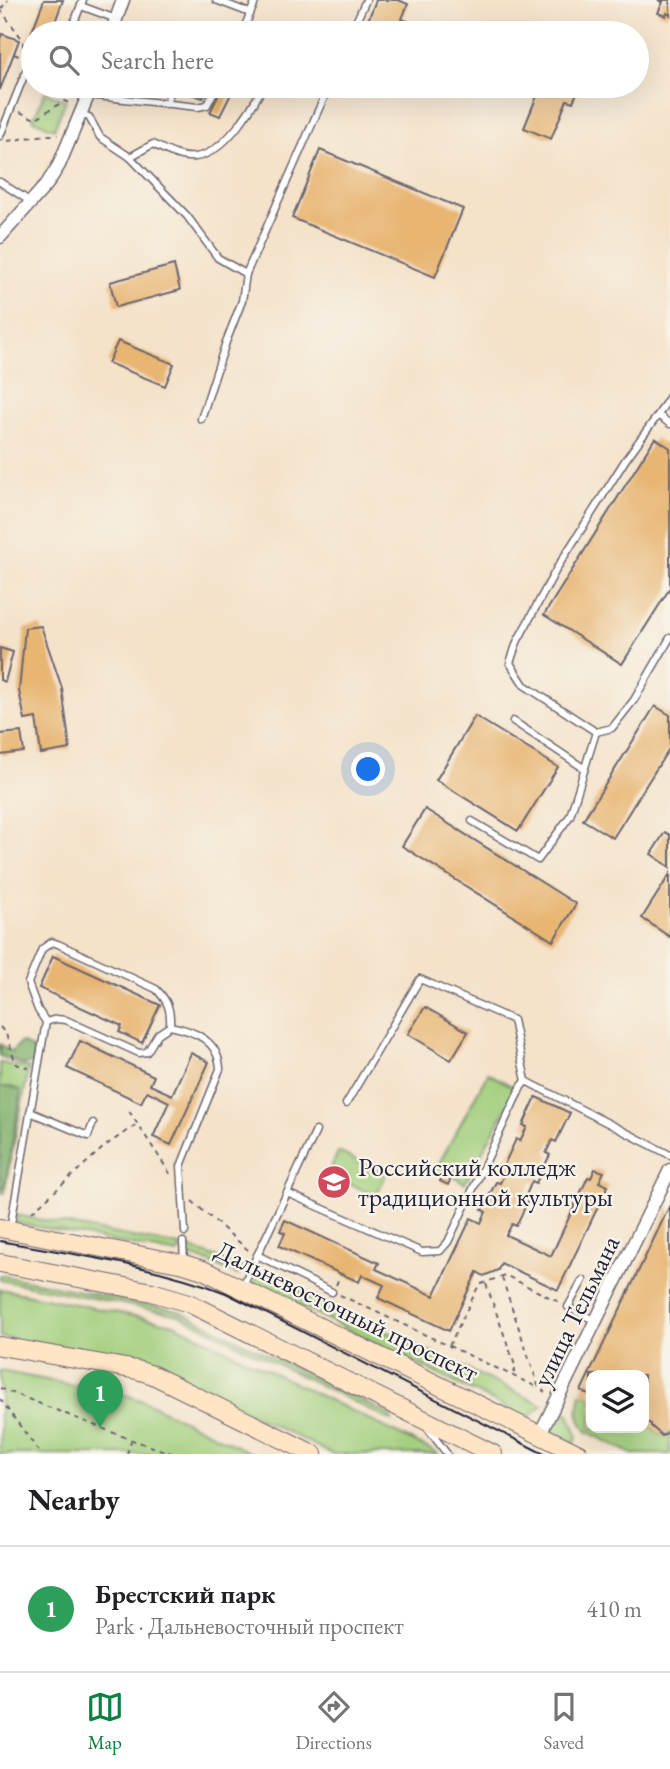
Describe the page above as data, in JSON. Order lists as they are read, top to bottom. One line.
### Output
{"streets":{"main road":["Дальневосточный проспект"],"street":["улица Тельмана"]},"crossings":[["Дальневосточный проспект","улица Тельмана"]],"places":{"school or university":["Российский колледж традиционной культуры"]},"page":{"search":"Search here","pins":"1","heading":"Nearby","list":[{"mark":"1","name":"Брестский парк","note":"Park · Дальневосточный проспект","value":"410 m"}],"nav":["Map","Directions","Saved"]}}
